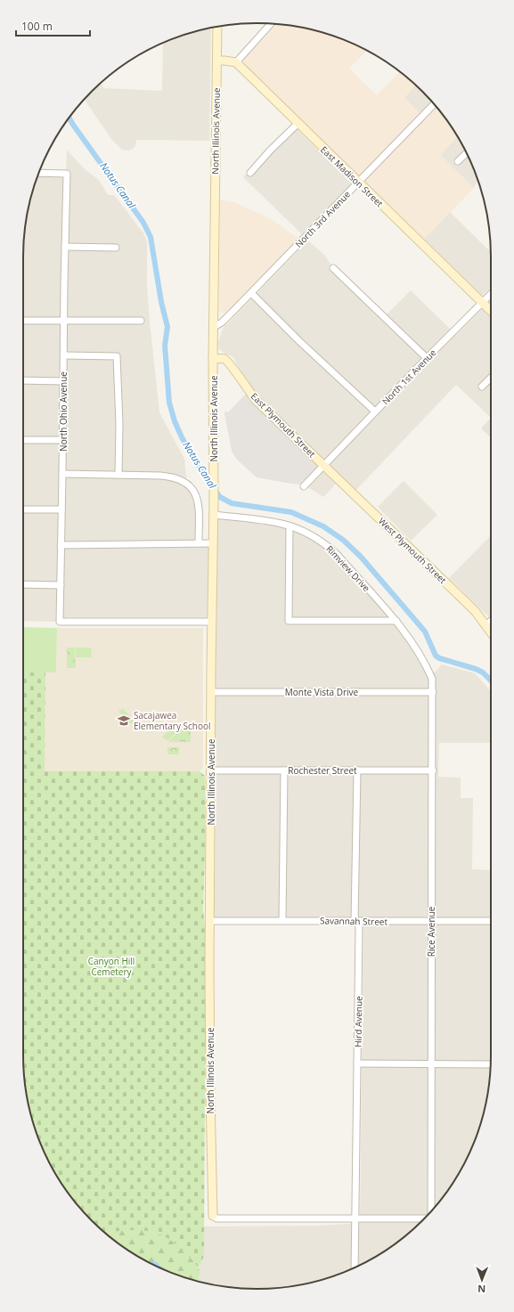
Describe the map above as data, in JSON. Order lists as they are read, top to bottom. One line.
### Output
{"streets":{"street":["North Illinois Avenue","East Madison Street","North 3rd Avenue","North 1st Avenue","North Ohio Avenue","East Plymouth Street","West Plymouth Street","Rimview Drive","Monte Vista Drive","Rochester Street","Savannah Street","Rice Avenue","Hird Avenue"]},"crossings":[["North Illinois Avenue","North Ohio Avenue"],["North Illinois Avenue","East Plymouth Street"],["North Illinois Avenue","Rimview Drive"],["North Illinois Avenue","Monte Vista Drive"],["North Illinois Avenue","Rochester Street"],["North Illinois Avenue","Savannah Street"],["East Madison Street","North 3rd Avenue"],["East Madison Street","North 1st Avenue"],["North 1st Avenue","East Plymouth Street"],["North 1st Avenue","West Plymouth Street"],["East Plymouth Street","West Plymouth Street"],["Rimview Drive","Rice Avenue"],["Monte Vista Drive","Rice Avenue"],["Rochester Street","Rice Avenue"],["Rochester Street","Hird Avenue"],["Savannah Street","Rice Avenue"],["Savannah Street","Hird Avenue"]],"water":["Notus Canal"],"parks":["Canyon Hill Cemetery"],"places":{"school or university":["Sacajawea Elementary School"]},"scale_bar":"100 m","north":"bottom"}
